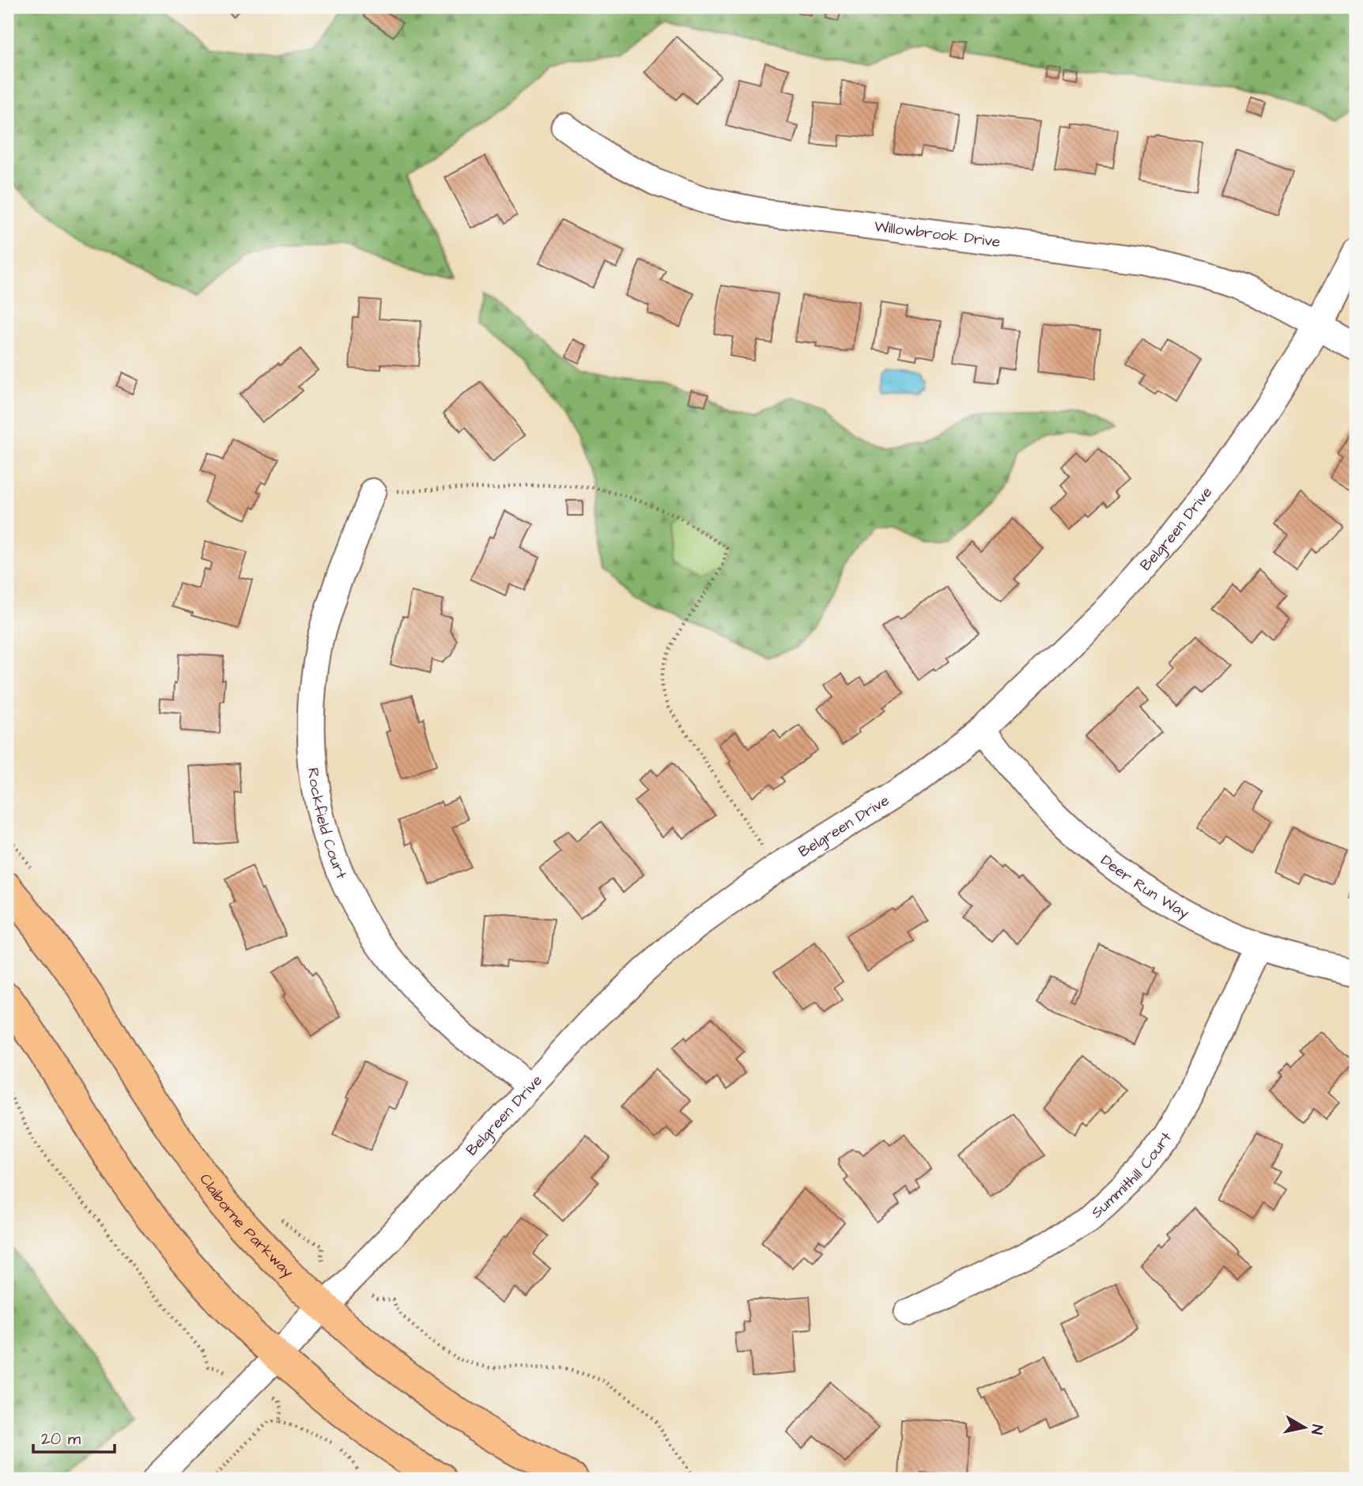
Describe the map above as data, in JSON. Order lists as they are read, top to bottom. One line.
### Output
{"streets":{"main road":["Claiborne Parkway"],"street":["Willowbrook Drive","Belgreen Drive","Rockfield Court","Deer Run Way","Summithill Court"]},"crossings":[["Willowbrook Drive","Belgreen Drive"],["Belgreen Drive","Rockfield Court"],["Belgreen Drive","Deer Run Way"],["Belgreen Drive","Claiborne Parkway"],["Deer Run Way","Summithill Court"]],"scale_bar":"20 m","north":"right"}
